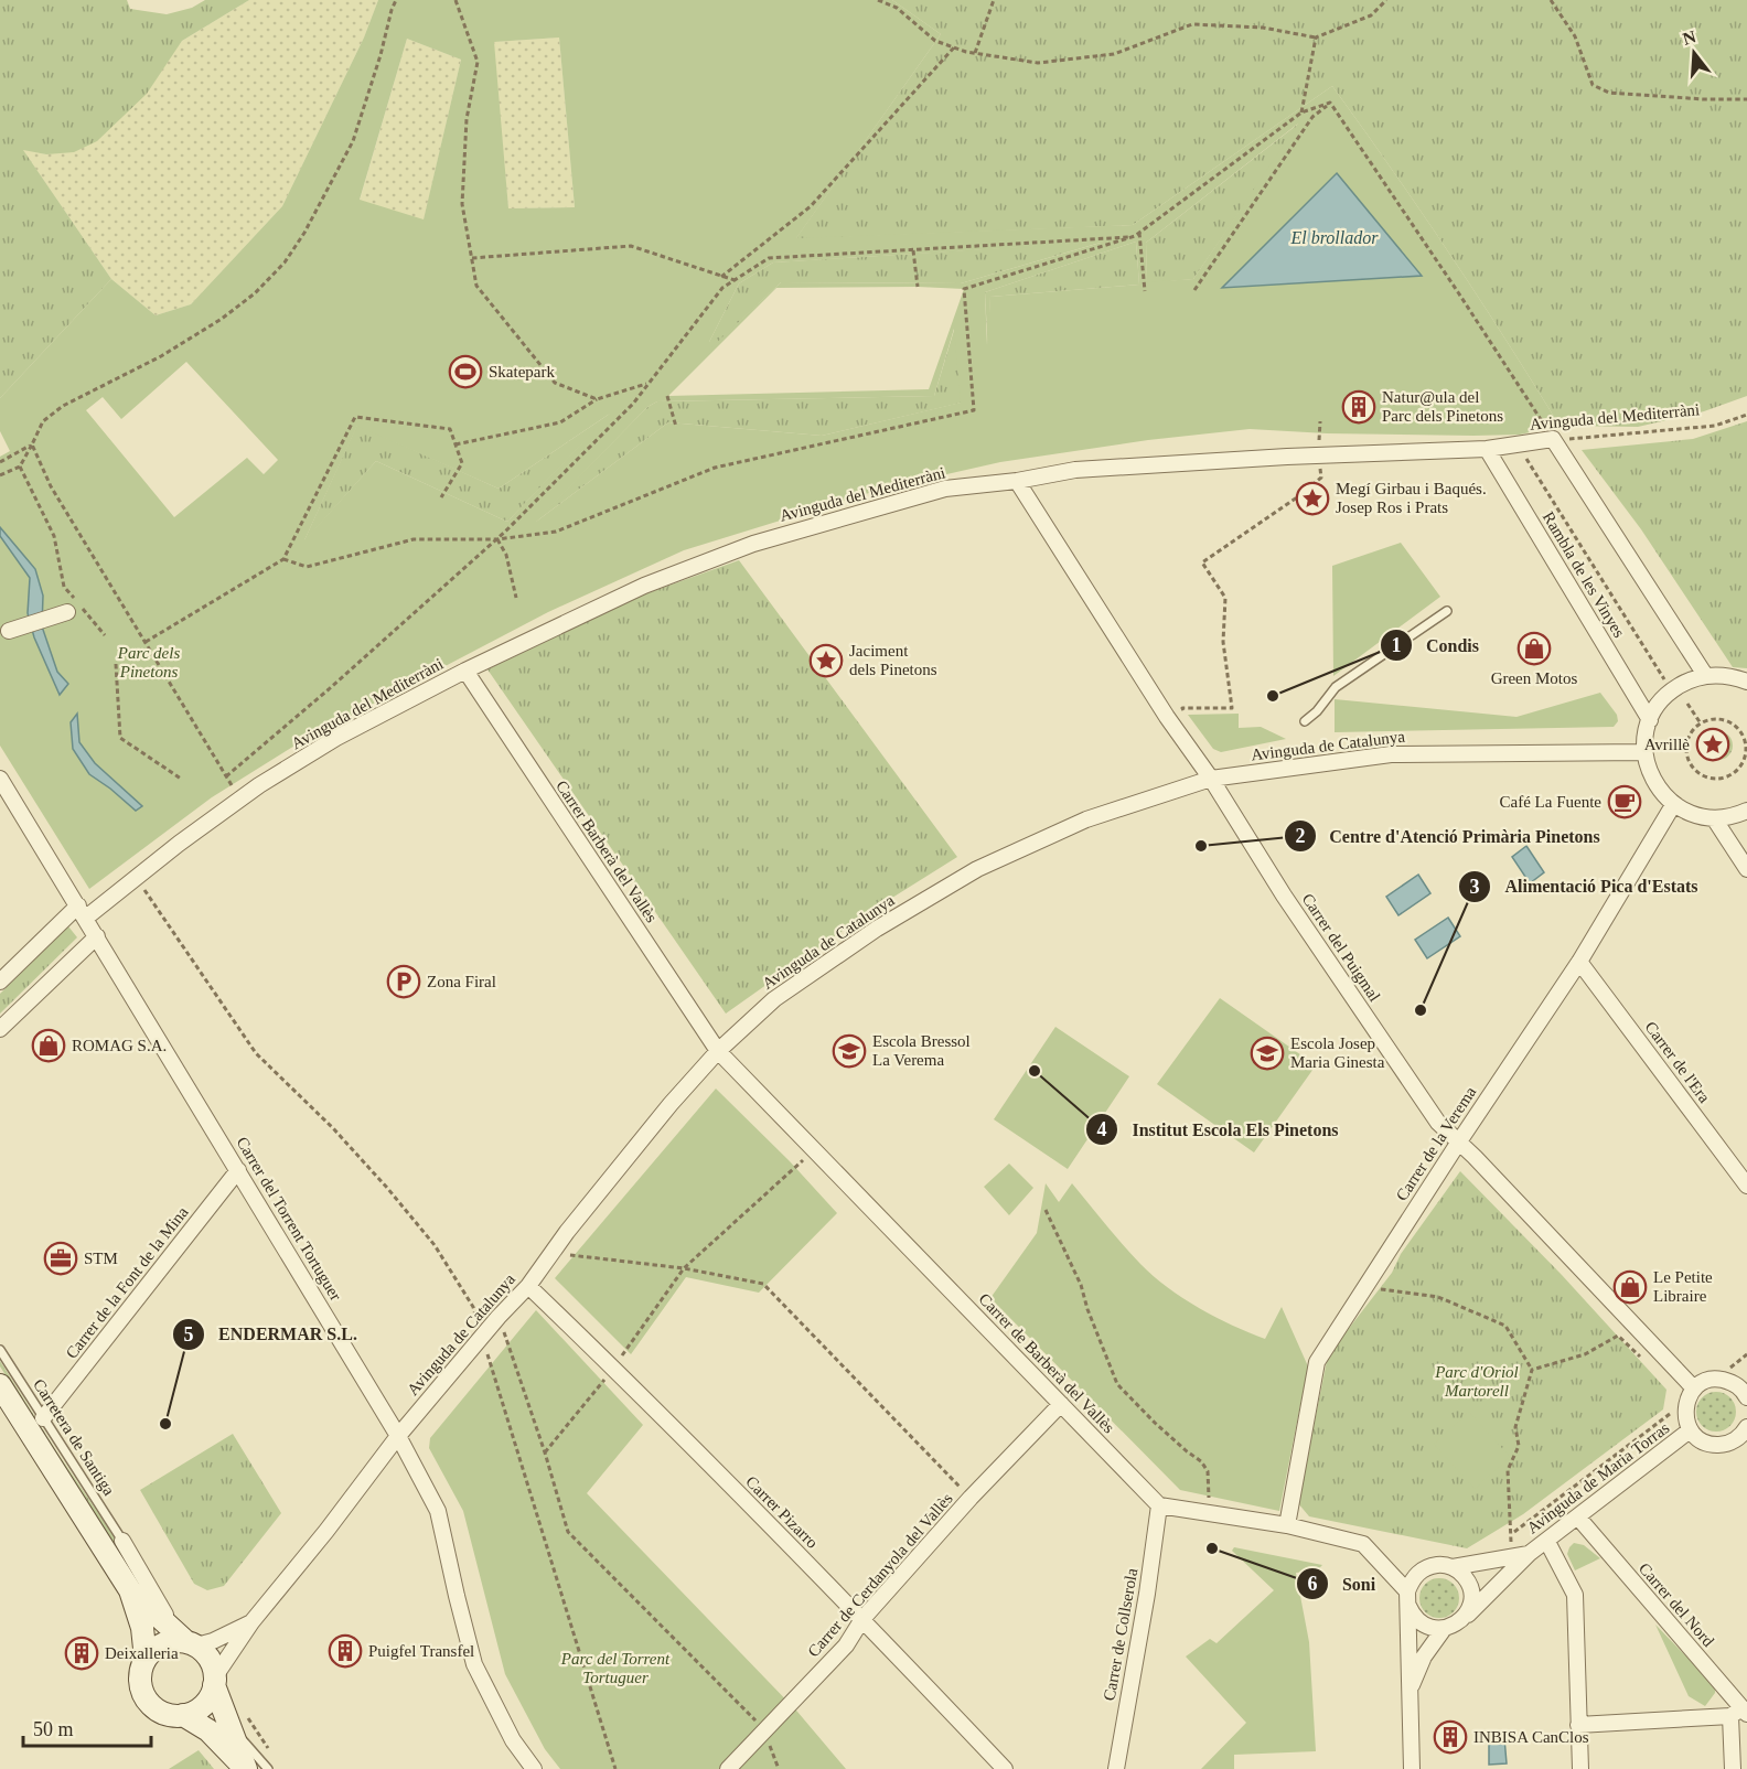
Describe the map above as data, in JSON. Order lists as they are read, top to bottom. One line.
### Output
{"streets":{"street":["Avinguda del Mediterràni","Rambla de les Vinyes","Avinguda de Catalunya","Carrer Barberà del Vallès","Carrer del Puigmal","Carrer de l'Era","Carrer de la Verema","Carrer del Torrent Tortuguer","Carrer de la Font de la Mina","Carrer de Barberà del Vallès","Avinguda de Maria Torras","Carrer Pizarro","Carrer de Cerdanyola del Vallès","Carrer del Nord","Carrer de Collserola"],"lane":["Carretera de Santiga"]},"crossings":[["Avinguda del Mediterràni","Rambla de les Vinyes"],["Avinguda del Mediterràni","Carrer Barberà del Vallès"],["Avinguda del Mediterràni","Carrer del Puigmal"],["Avinguda del Mediterràni","Carrer del Torrent Tortuguer"],["Avinguda de Catalunya","Carrer Barberà del Vallès"],["Avinguda de Catalunya","Carrer del Puigmal"],["Avinguda de Catalunya","Carrer del Torrent Tortuguer"],["Avinguda de Catalunya","Carrer de Barberà del Vallès"],["Avinguda de Catalunya","Carrer Pizarro"],["Carrer Barberà del Vallès","Carrer de Barberà del Vallès"],["Carrer del Puigmal","Carrer de la Verema"],["Carrer de l'Era","Carrer de la Verema"],["Carrer del Torrent Tortuguer","Carrer de la Font de la Mina"],["Carrer de la Font de la Mina","Carretera de Santiga"],["Carrer de Barberà del Vallès","Carrer de Cerdanyola del Vallès"],["Carrer de Barberà del Vallès","Carrer de Collserola"],["Avinguda de Maria Torras","Carrer del Nord"],["Carrer Pizarro","Carrer de Cerdanyola del Vallès"]],"water":["El brollador"],"parks":["Parc dels Pinetons","Parc d'Oriol Martorell","Parc del Torrent Tortuguer"],"places":{"sports":["Skatepark"],"building":["Natur@ula del Parc dels Pinetons","Puigfel Transfel","Deixalleria","INBISA CanClos"],"place":["Megí Girbau i Baqués. Josep Ros i Prats","Jaciment dels Pinetons","Avrillè"],"shop":["Green Motos","ROMAG S.A.","Le Petite Libraire"],"other":["Condis","Centre d'Atenció Primària Pinetons","Alimentació Pica d'Estats","Institut Escola Els Pinetons","ENDERMAR S.L.","Soni"],"cafe":["Café La Fuente"],"parking":["Zona Firal"],"school or university":["Escola Bressol La Verema","Escola Josep Maria Ginesta"],"office":["STM"]},"scale_bar":"50 m","north":"top"}
